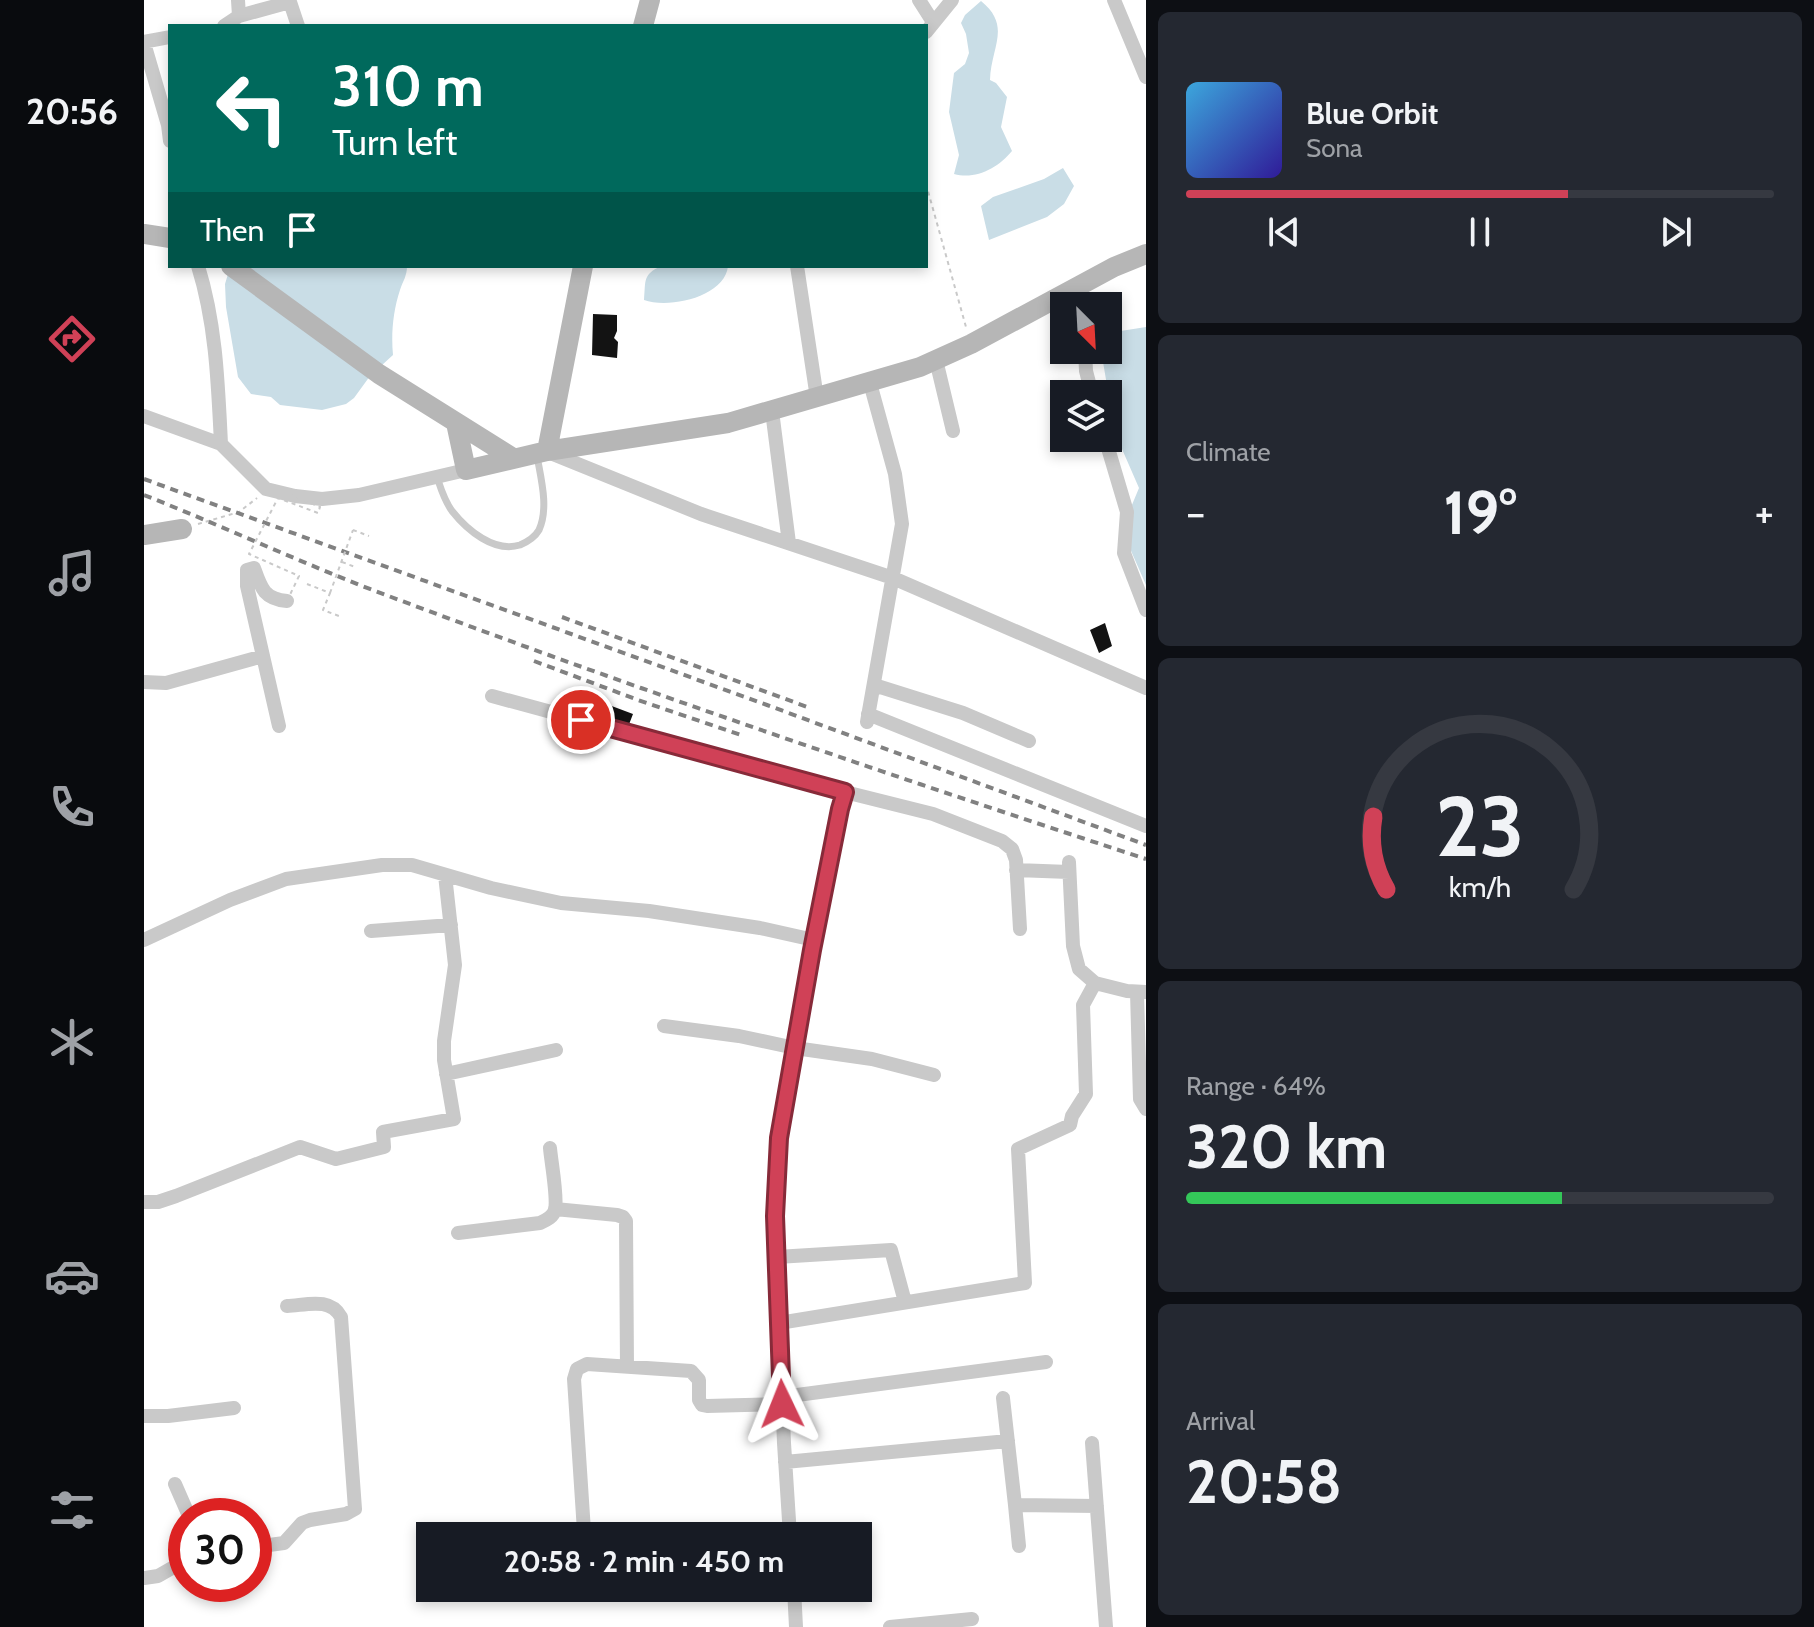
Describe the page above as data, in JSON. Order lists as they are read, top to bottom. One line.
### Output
{"north":"bottom right","page":{"tabs":"20:56","turn":["310 m","Turn left"],"song":["Blue Orbit","Sona"],"then":"Then","tile":["Climate",["Range · 64%","320 km"],["Arrival","20:58"]],"heat":["−","19°","+"],"limit":"30","trip":"20:58 · 2 min · 450 m","gauge":["23","km/h"]}}
